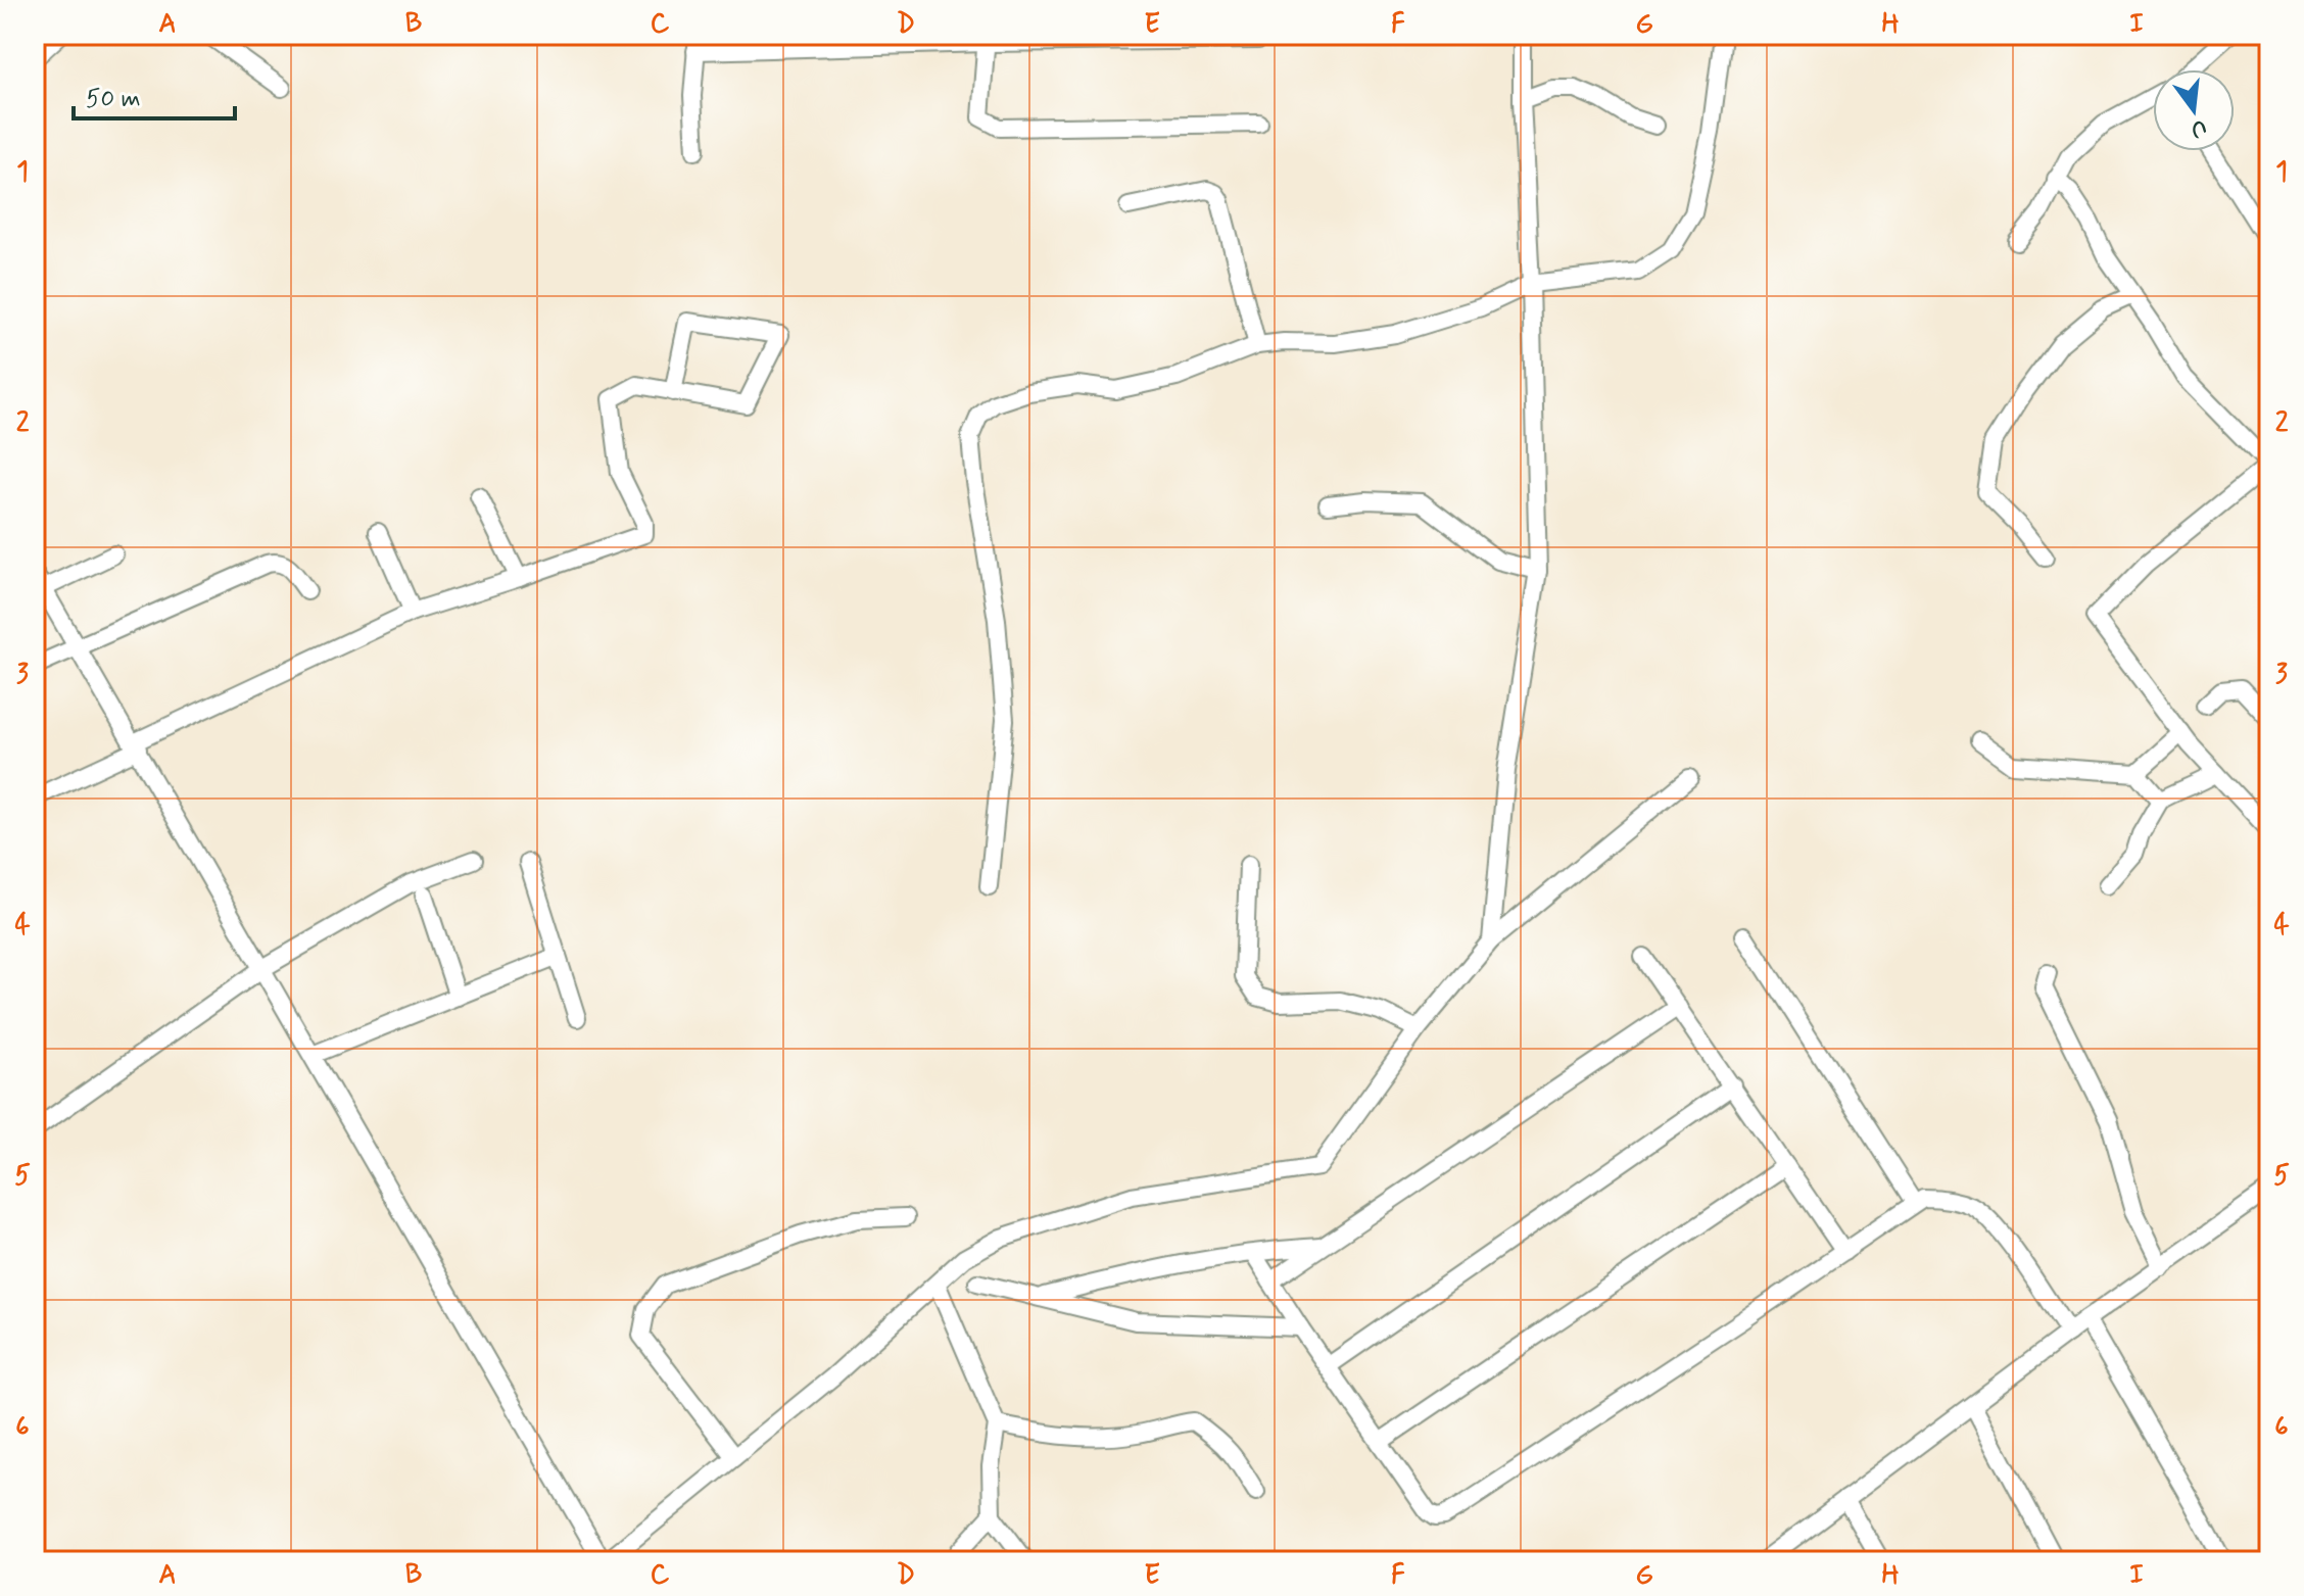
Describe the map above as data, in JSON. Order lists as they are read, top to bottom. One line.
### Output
{"scale_bar":"50 m","north":"bottom","grid":{"columns":["A","B","C","D","E","F","G","H","I"],"rows":["1","2","3","4","5","6"]}}
